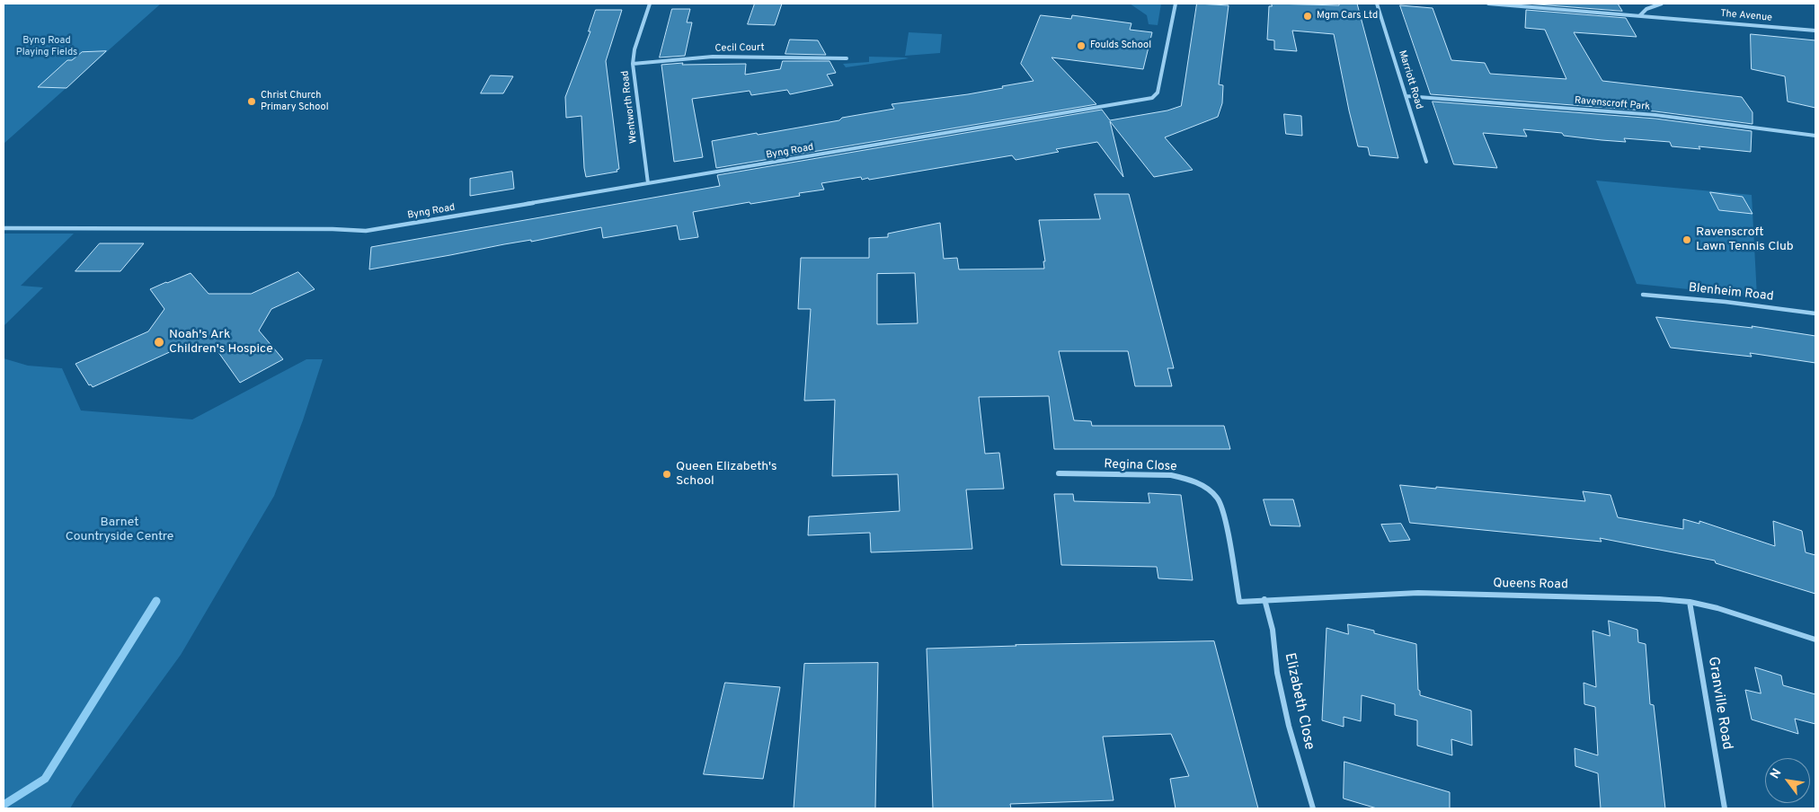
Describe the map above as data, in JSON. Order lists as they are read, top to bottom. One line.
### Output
{"streets":{"street":["The Avenue","Cecil Court","Marriott Road","Ravenscroft Park","Wentworth Road","Byng Road","Blenheim Road","Regina Close","Queens Road","Elizabeth Close","Granville Road"]},"crossings":[["Cecil Court","Wentworth Road"],["Marriott Road","Ravenscroft Park"],["Wentworth Road","Byng Road"],["Regina Close","Queens Road"],["Queens Road","Elizabeth Close"],["Queens Road","Granville Road"]],"parks":["Byng Road Playing Fields","Barnet Countryside Centre"],"places":["Mgm Cars Ltd","Foulds School","Christ Church Primary School","Ravenscroft Lawn Tennis Club","Noah's Ark Children's Hospice","Queen Elizabeth's School"],"north":"top left"}
